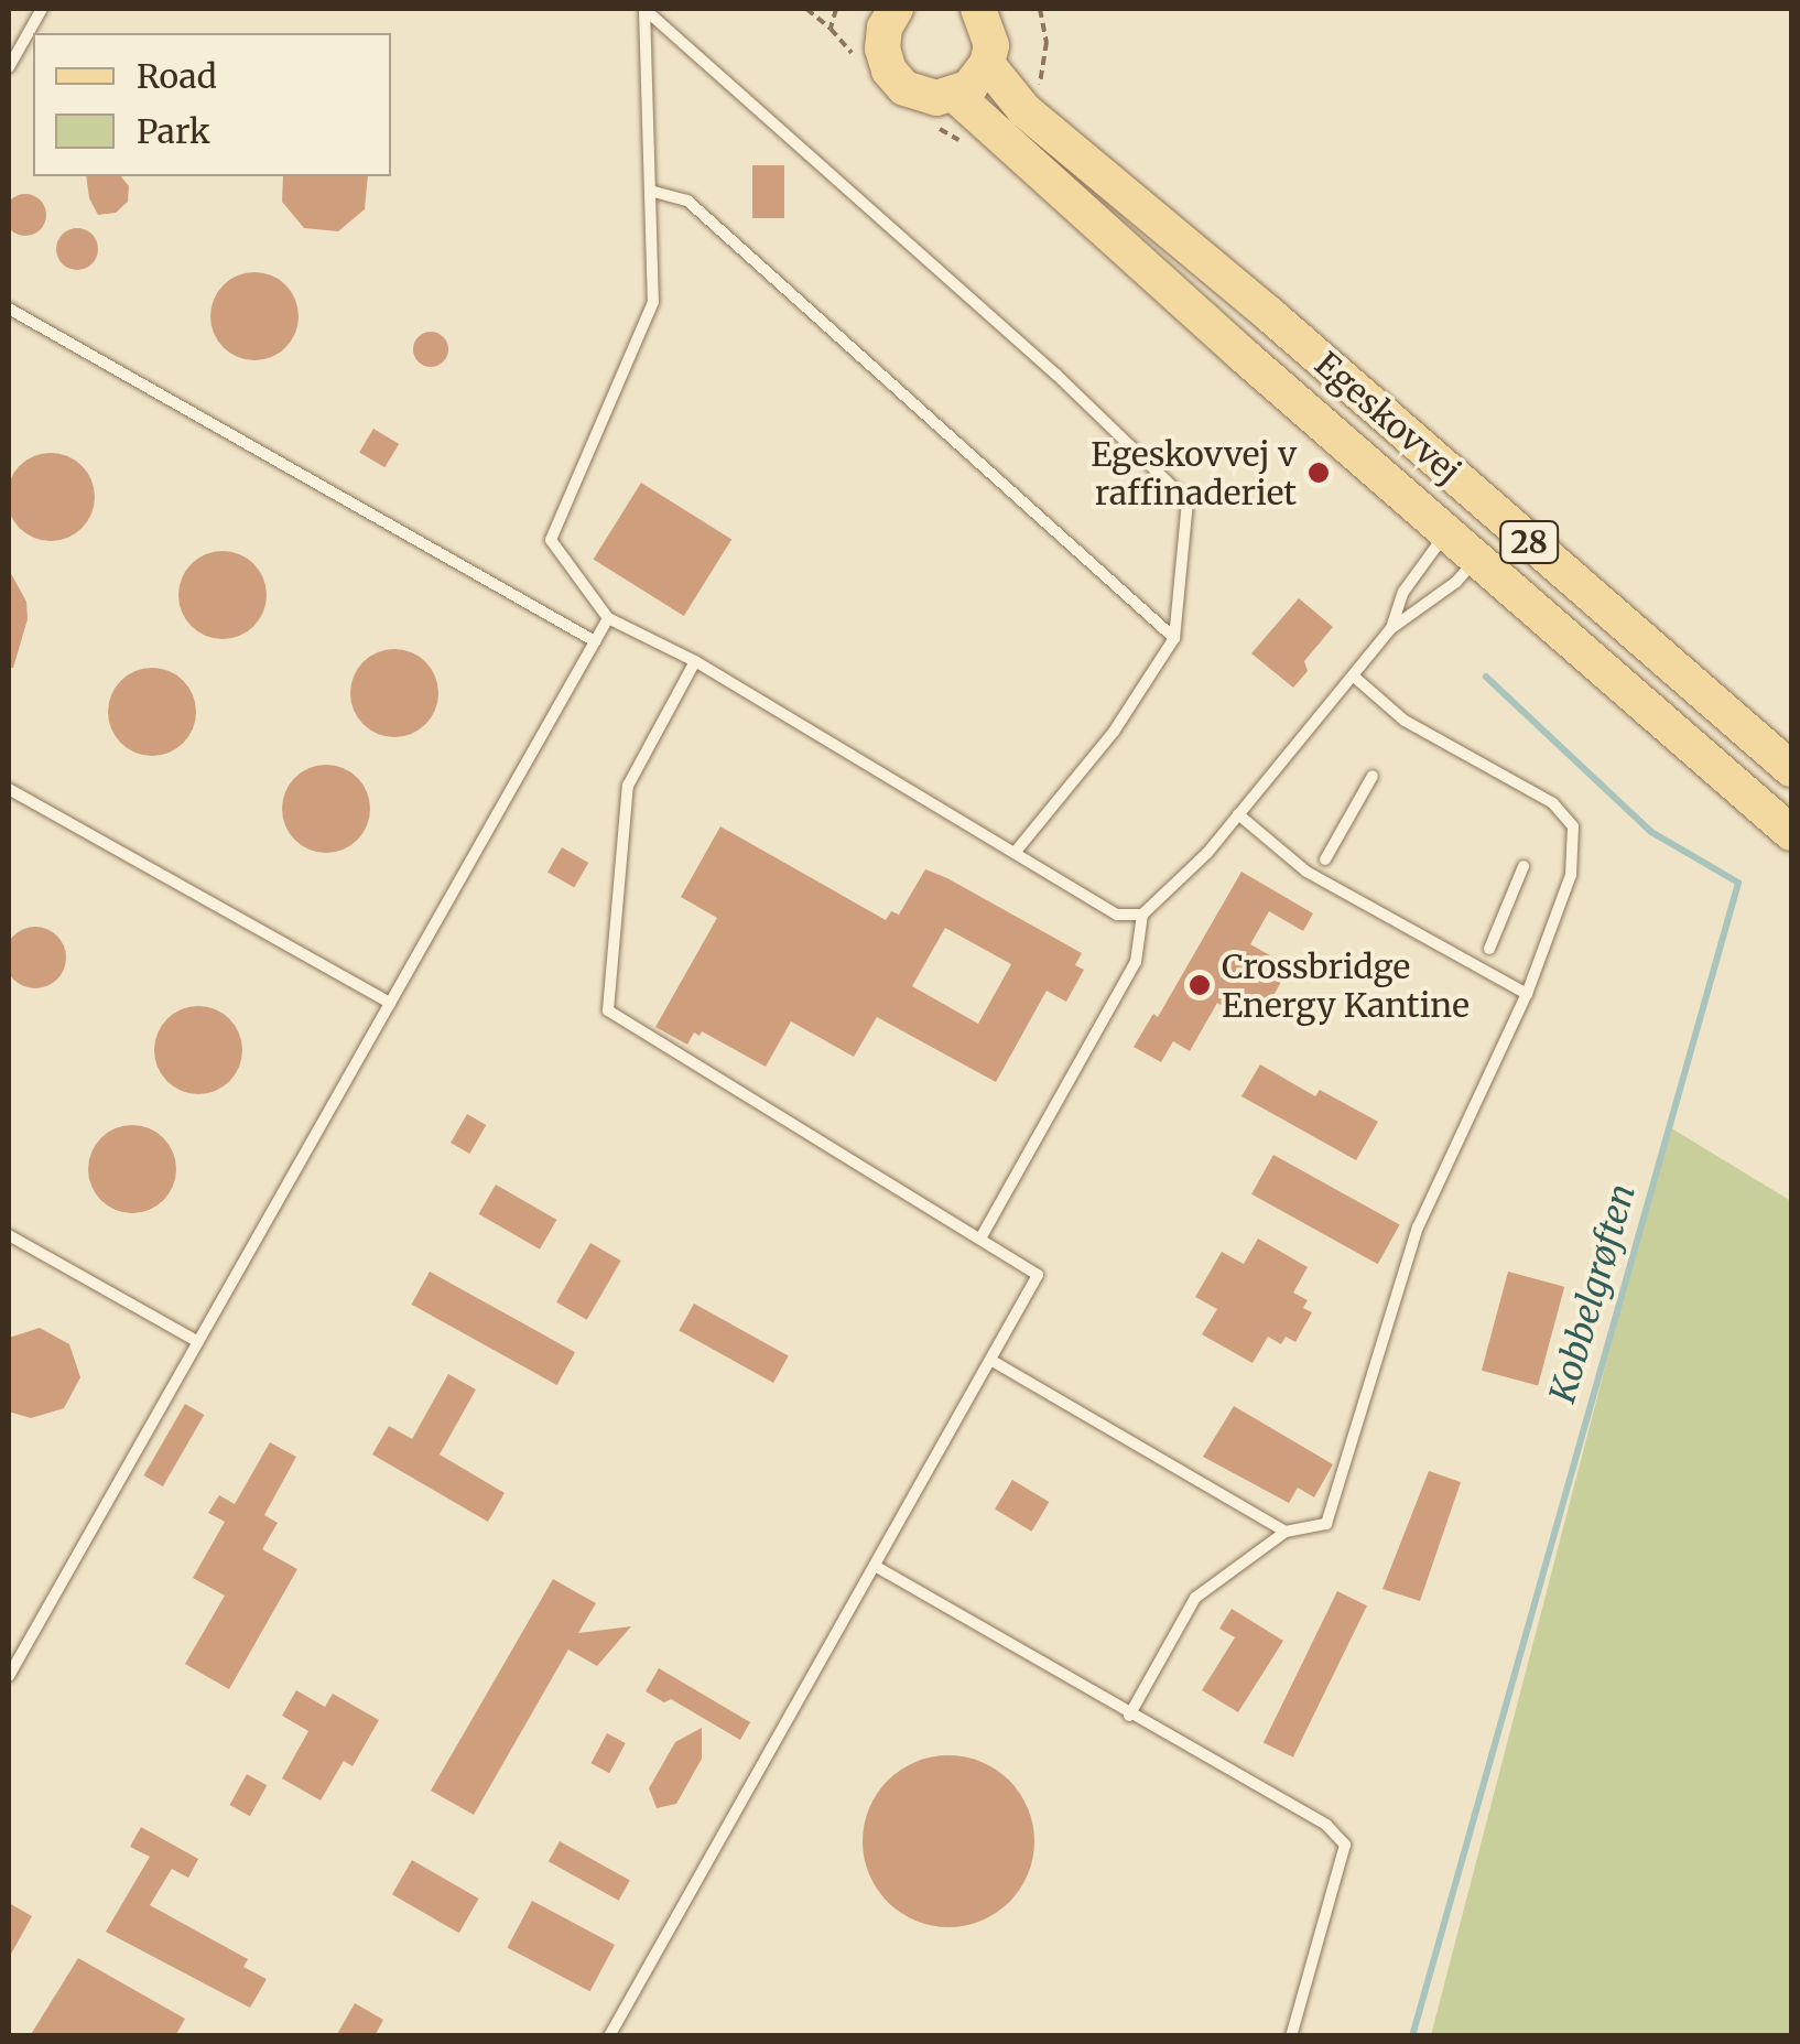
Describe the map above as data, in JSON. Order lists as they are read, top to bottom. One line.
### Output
{"streets":{"main road":["Egeskovvej","28"]},"water":["Kobbelgrøften"],"places":["Egeskovvej v raffinaderiet","Crossbridge Energy Kantine"],"legend":["Road","Park"]}
